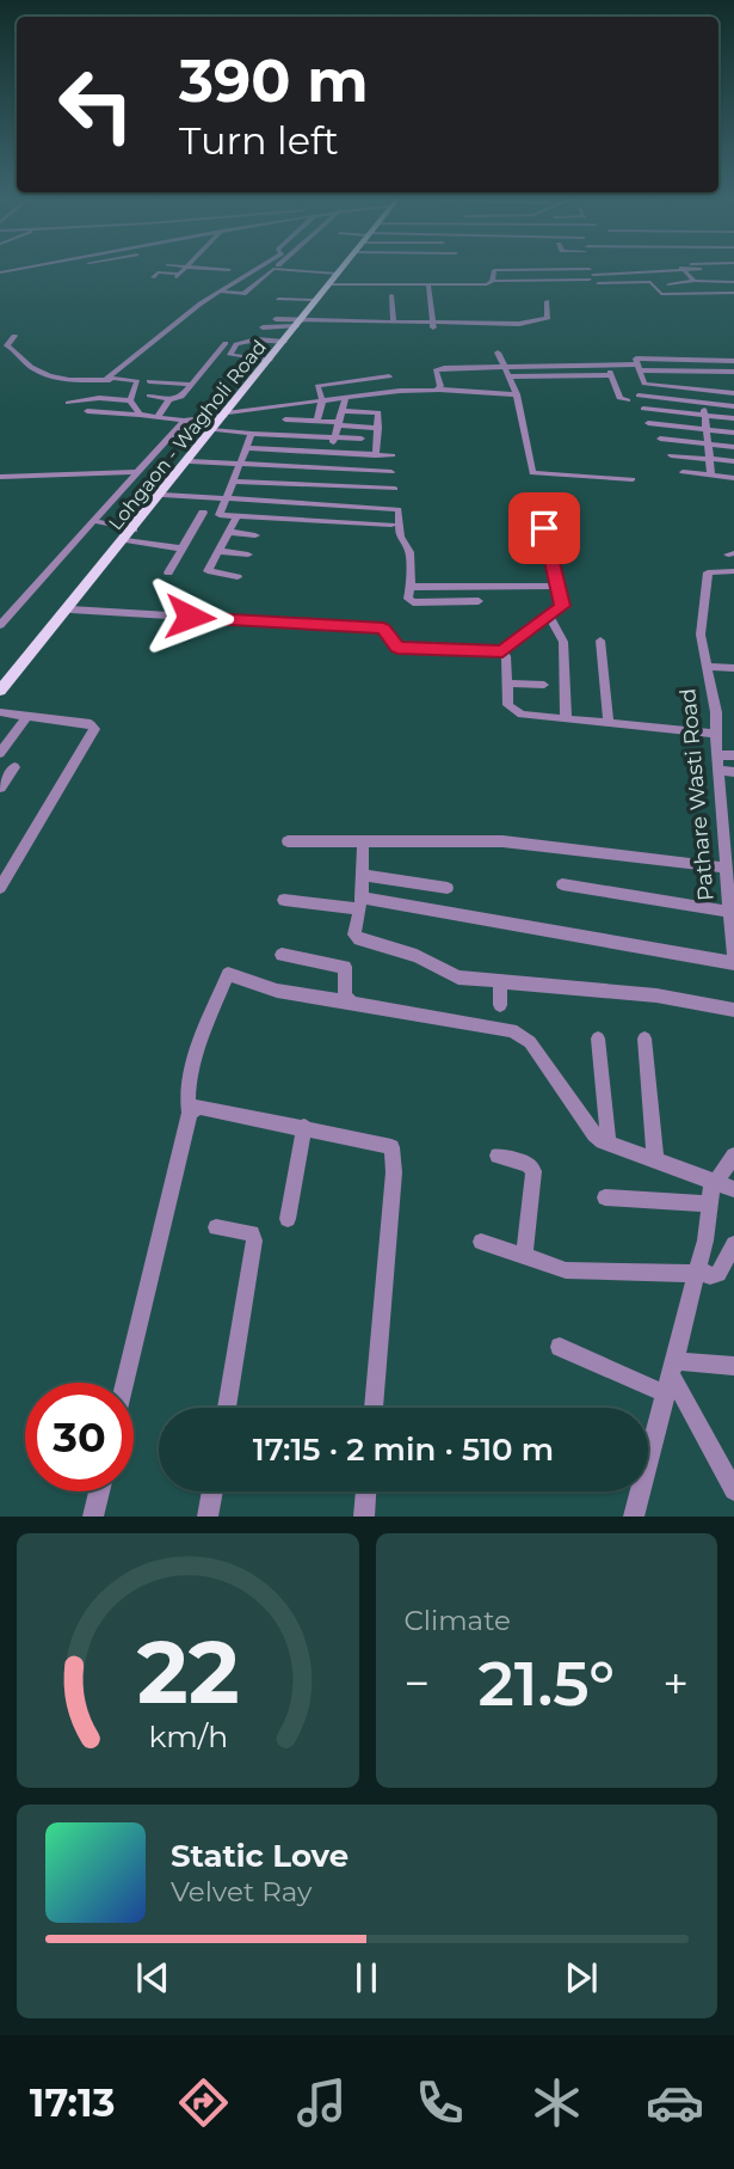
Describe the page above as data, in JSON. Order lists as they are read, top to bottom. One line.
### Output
{"streets":{"main road":["Lohgaon - Wagholi Road"],"street":["Pathare Wasti Road"]},"page":{"turn":["390 m","Turn left"],"limit":"30","trip":"17:15 · 2 min · 510 m","tile":"Climate","heat":["−","21.5°","+"],"song":["Static Love","Velvet Ray"],"tabs":"17:13","gauge":["22","km/h"]}}
